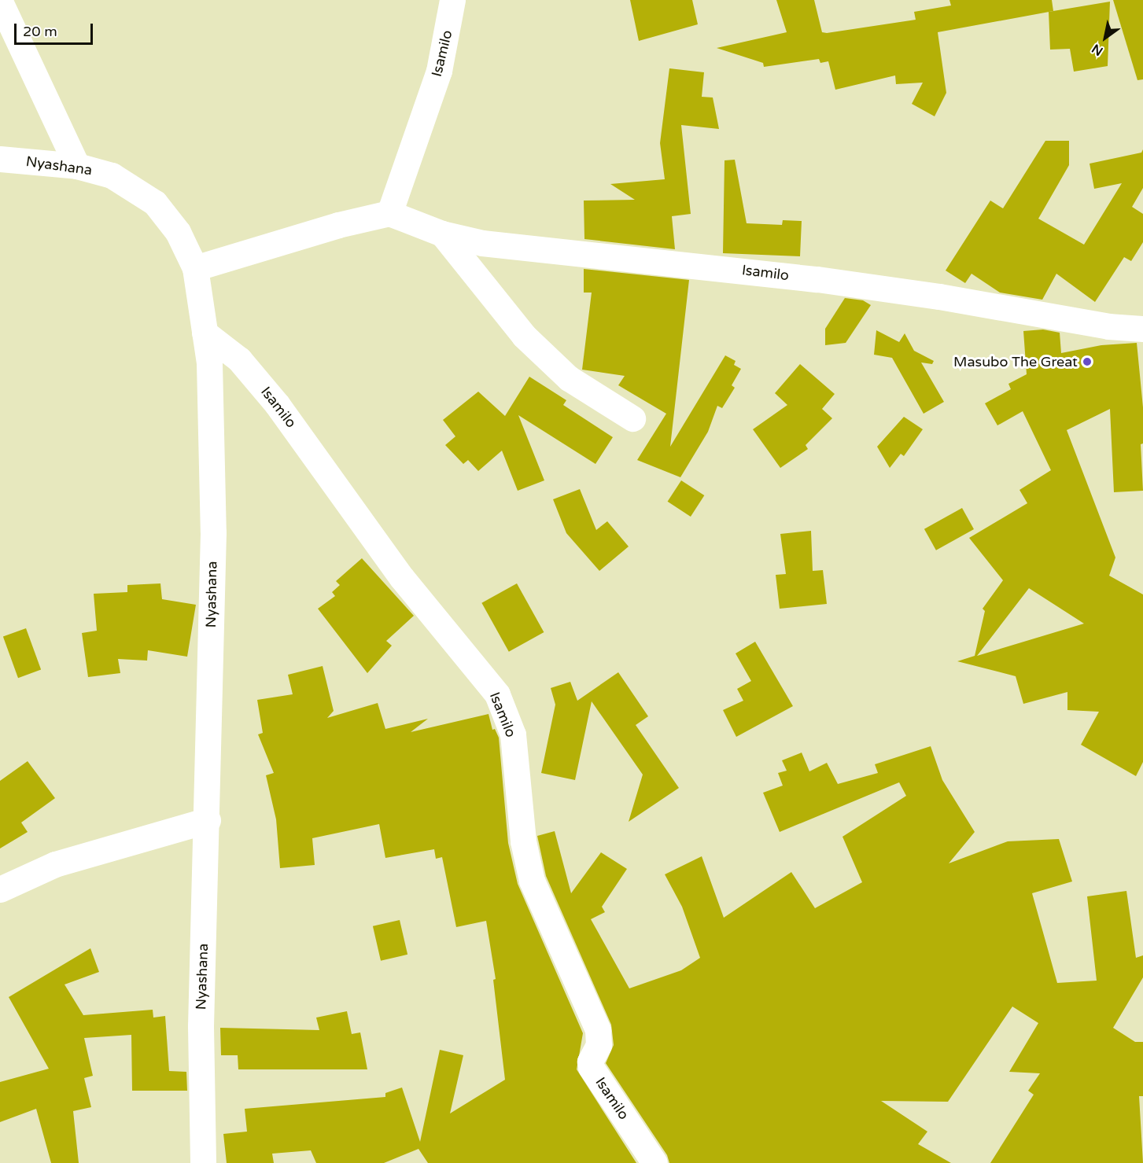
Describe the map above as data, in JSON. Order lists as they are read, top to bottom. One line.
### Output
{"streets":{"street":["Isamilo","Nyashana"]},"crossings":[["Isamilo","Nyashana"]],"places":["Masubo The Great"],"scale_bar":"20 m","north":"bottom left"}
